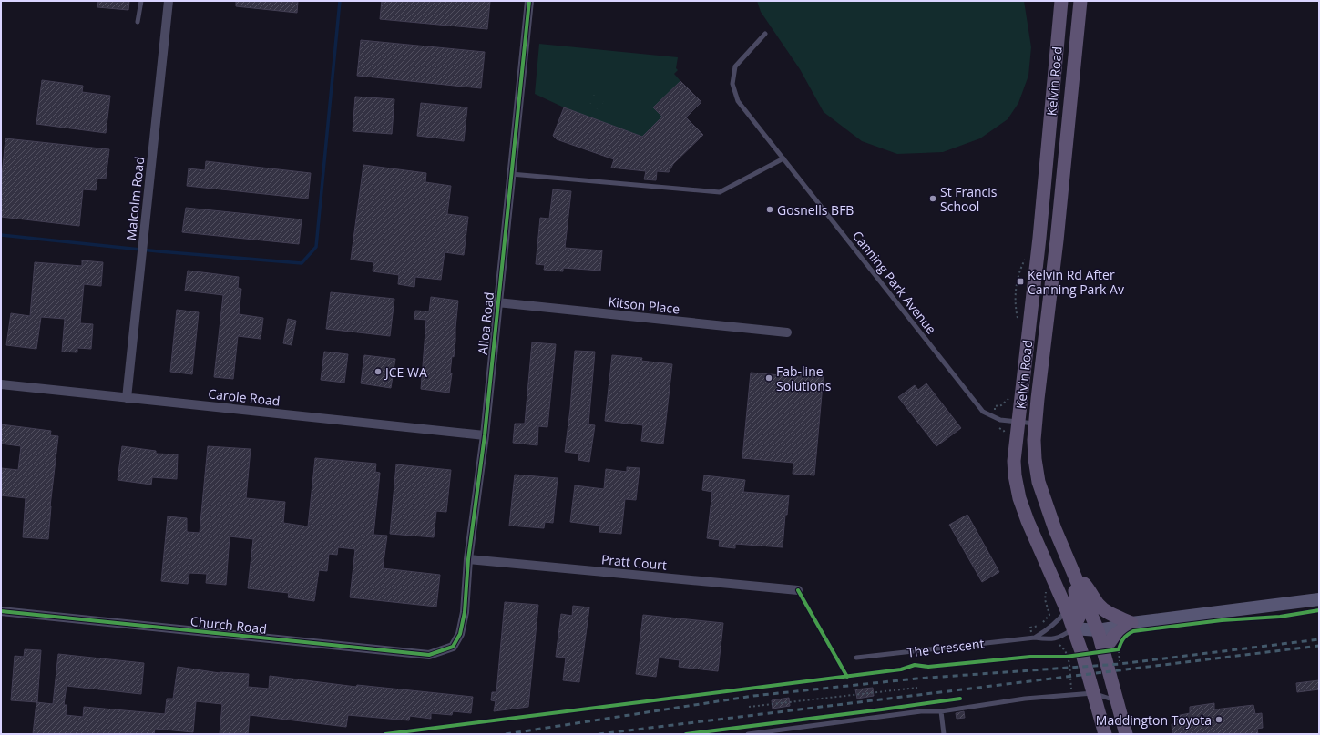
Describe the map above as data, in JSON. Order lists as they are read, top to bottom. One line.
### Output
{"streets":{"main road":["Kelvin Road"],"street":["Malcolm Road","Kitson Place","Alloa Road","Carole Road","Pratt Court","Church Road"],"lane":["Canning Park Avenue","The Crescent"]},"crossings":[["Kelvin Road","Canning Park Avenue"],["Kelvin Road","The Crescent"],["Malcolm Road","Carole Road"],["Kitson Place","Alloa Road"],["Alloa Road","Carole Road"],["Alloa Road","Pratt Court"],["Alloa Road","Church Road"]],"places":{"other":["St Francis School","Gosnells BFB","JCE WA","Fab-line Solutions","Maddington Toyota"],"transit":["Kelvin Rd After Canning Park Av"]}}
